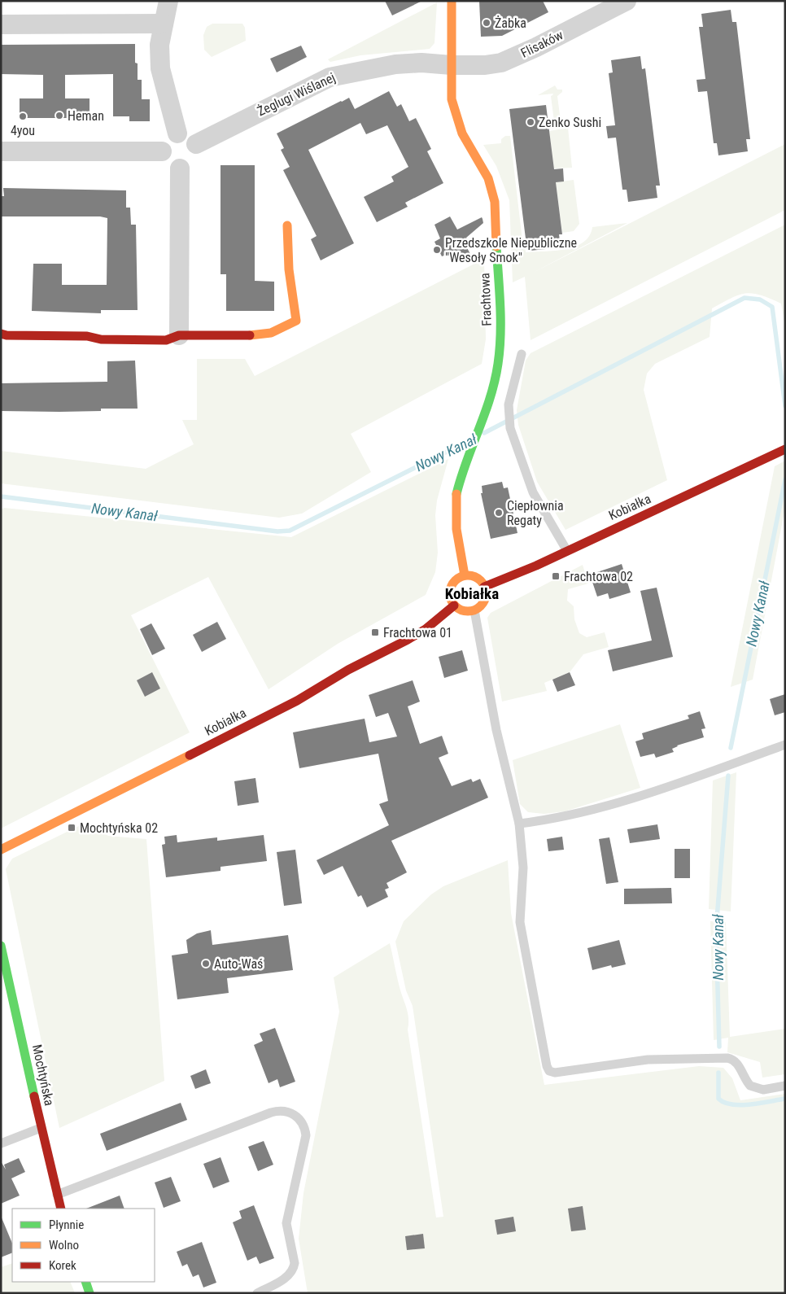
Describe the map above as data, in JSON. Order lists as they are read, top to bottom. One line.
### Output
{"streets":{"street":["Flisaków","Żeglugi Wiślanej","Frachtowa","Kobiałka","Mochtyńska"]},"crossings":[["Flisaków","Żeglugi Wiślanej"],["Flisaków","Frachtowa"],["Żeglugi Wiślanej","Frachtowa"],["Frachtowa","Kobiałka"]],"districts":["Kobiałka"],"water":["Nowy Kanał"],"places":{"other":["Żabka","Heman","4you","Zenko Sushi","Przedszkole Niepubliczne \"Wesoły Smok\"","Ciepłownia Regaty","Auto-Waś"],"transit":["Frachtowa 02","Frachtowa 01","Mochtyńska 02"]},"legend":["Płynnie","Wolno","Korek"]}
